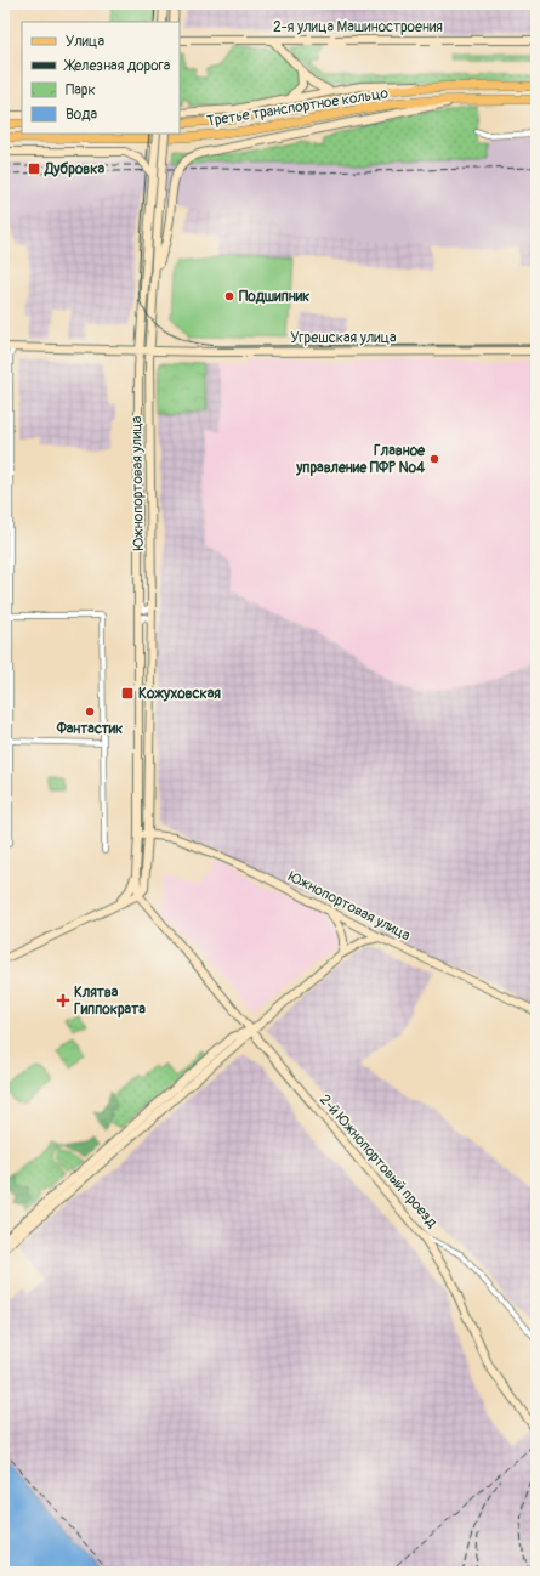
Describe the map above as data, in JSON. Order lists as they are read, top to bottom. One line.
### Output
{"streets":{"main road":["2-я улица Машиностроения","Третье транспортное кольцо","Угрешская улица","Южнопортовая улица","2-й Южнопортовый проезд"]},"crossings":[["Угрешская улица","Южнопортовая улица"],["Южнопортовая улица","2-й Южнопортовый проезд"]],"places":{"transit":["Дубровка","Кожуховская"],"other":["Подшипник","Главное управление ПФР №4","Фантастик"],"health":["Клятва Гиппократа"]},"legend":["Улица","Железная дорога","Парк","Вода"]}
